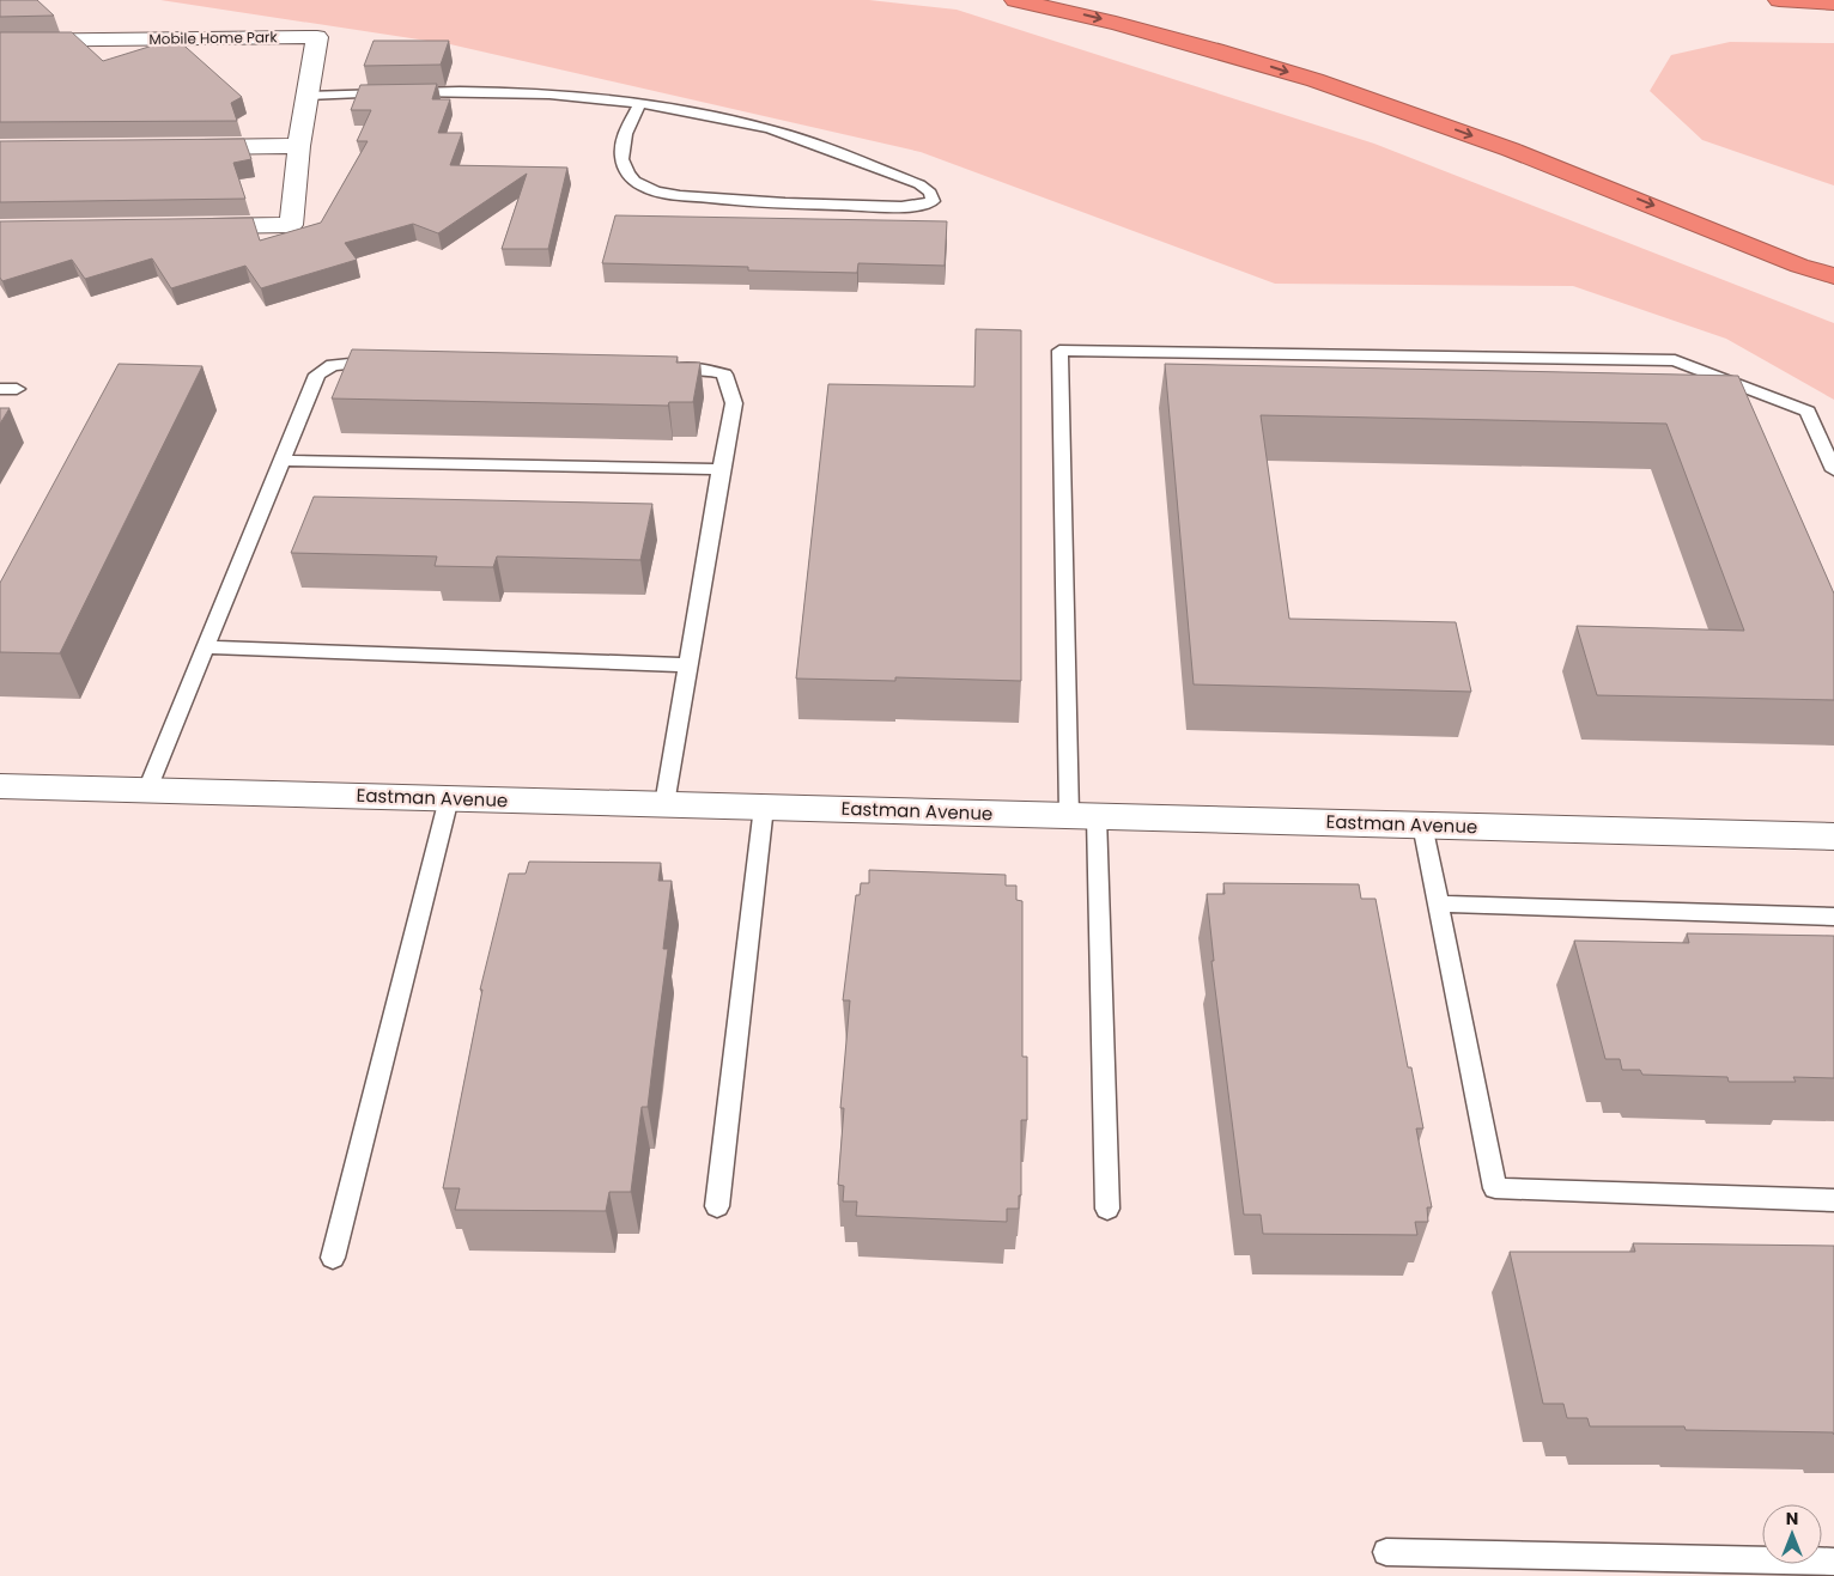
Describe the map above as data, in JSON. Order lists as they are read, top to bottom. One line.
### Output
{"streets":{"street":["Mobile Home Park","Eastman Avenue"]},"north":"top"}
